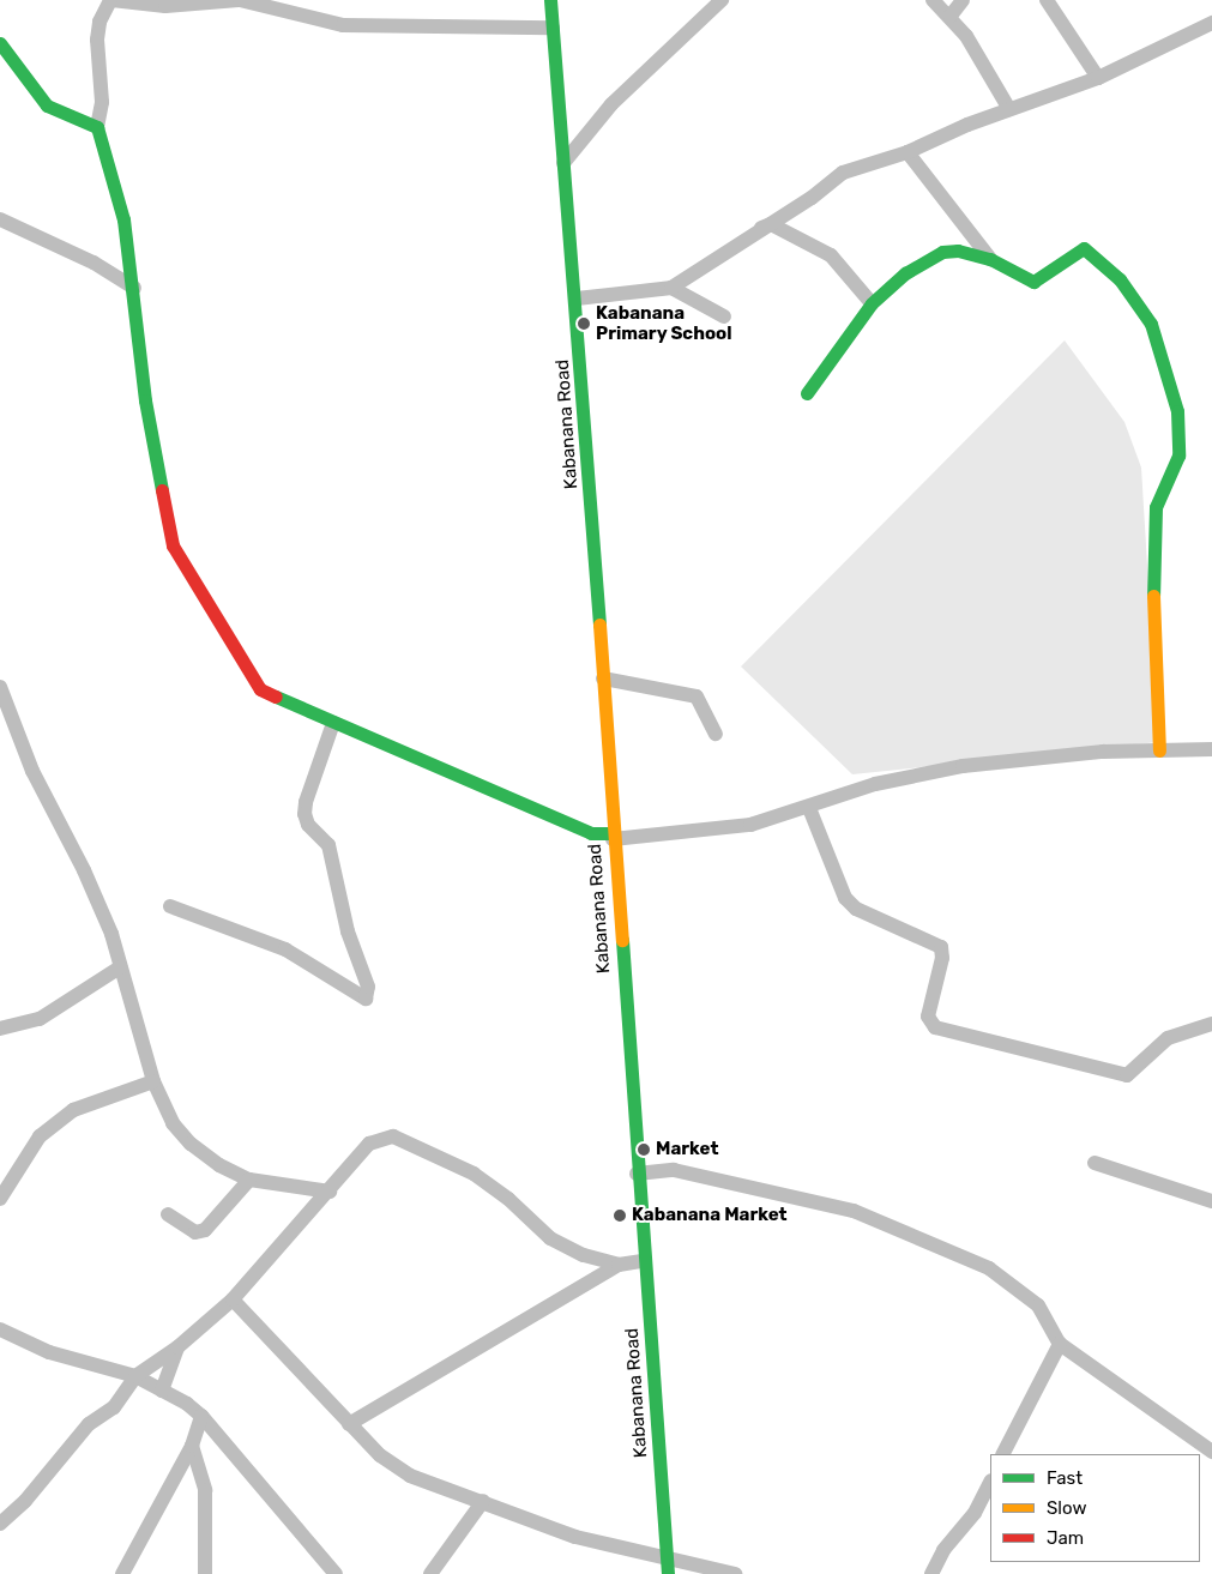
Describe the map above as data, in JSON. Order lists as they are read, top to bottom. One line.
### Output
{"streets":{"street":["Kabanana Road"]},"places":["Kabanana Primary School","Market","Kabanana Market"],"legend":["Fast","Slow","Jam"]}
